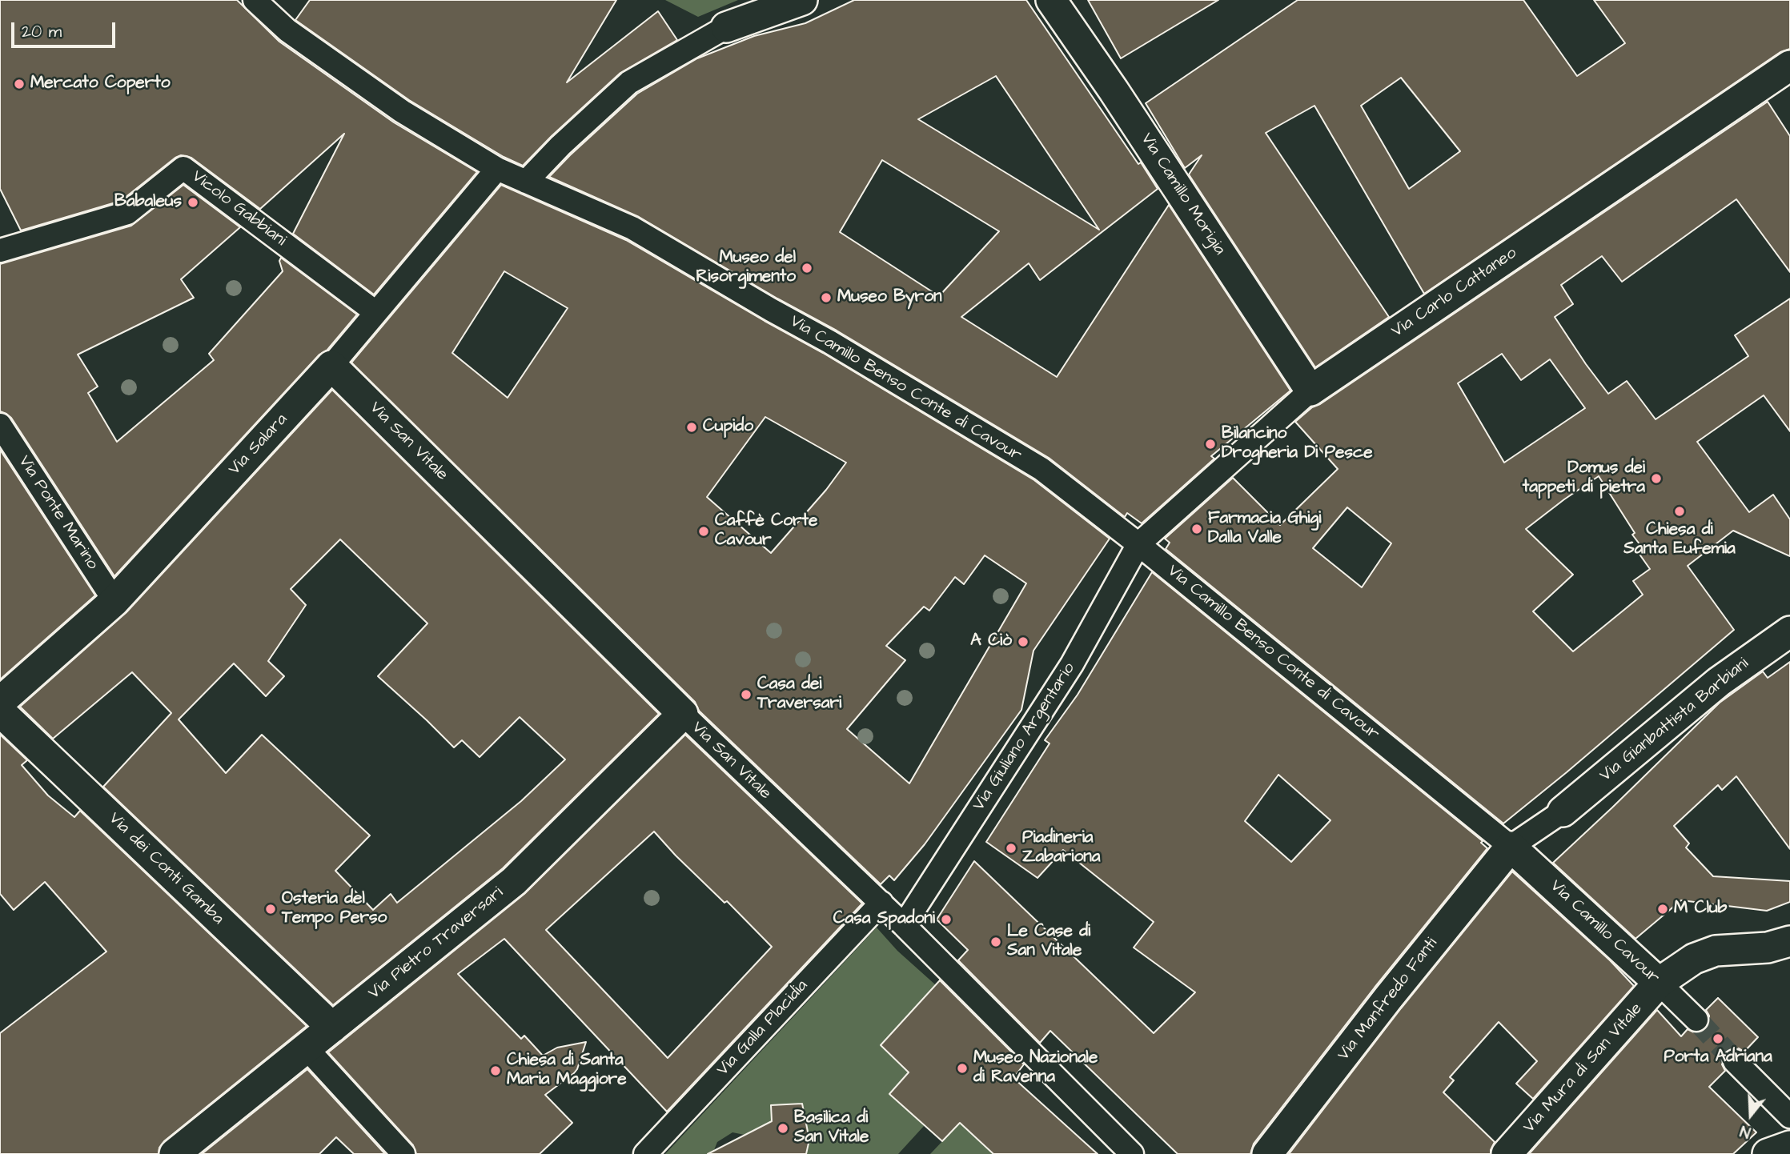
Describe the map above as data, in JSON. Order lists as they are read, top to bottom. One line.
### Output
{"streets":{"street":["Via Camillo Morigia","Vicolo Gabbiani","Via Carlo Cattaneo","Via Camillo Benso Conte di Cavour","Via San Vitale","Via Salara","Via Ponte Marino","Via Gianbattista Barbiani","Via Giuliano Argentario","Via dei Conti Gamba","Via Camillo Cavour","Via Pietro Traversari","Via Manfredo Fanti","Via Galla Placidia","Via Mura di San Vitale"]},"crossings":[["Via Camillo Morigia","Via Carlo Cattaneo"],["Vicolo Gabbiani","Via Salara"],["Via Carlo Cattaneo","Via Camillo Benso Conte di Cavour"],["Via Carlo Cattaneo","Via Giuliano Argentario"],["Via Camillo Benso Conte di Cavour","Via Salara"],["Via Camillo Benso Conte di Cavour","Via Giuliano Argentario"],["Via Camillo Benso Conte di Cavour","Via Camillo Cavour"],["Via Camillo Benso Conte di Cavour","Via Manfredo Fanti"],["Via San Vitale","Via Salara"],["Via San Vitale","Via Giuliano Argentario"],["Via San Vitale","Via Pietro Traversari"],["Via San Vitale","Via Galla Placidia"],["Via Salara","Via Ponte Marino"],["Via dei Conti Gamba","Via Pietro Traversari"],["Via Camillo Cavour","Via Manfredo Fanti"],["Via Camillo Cavour","Via Mura di San Vitale"]],"places":["Mercato Coperto","Babaleus","Museo del Risorgimento","Museo Byron","Cupido","Bilancino Drogheria Di Pesce","Domus dei tappeti di pietra","Chiesa di Santa Eufemia","Farmacia Ghigi Dalla Valle","Caffè Corte Cavour","A Ciò","Casa dei Traversari","Piadineria Zabariona","Osteria del Tempo Perso","M Club","Casa Spadoni","Le Case di San Vitale","Porta Adriana","Museo Nazionale di Ravenna","Chiesa di Santa Maria Maggiore","Basilica di San Vitale"],"scale_bar":"20 m","north":"bottom"}
